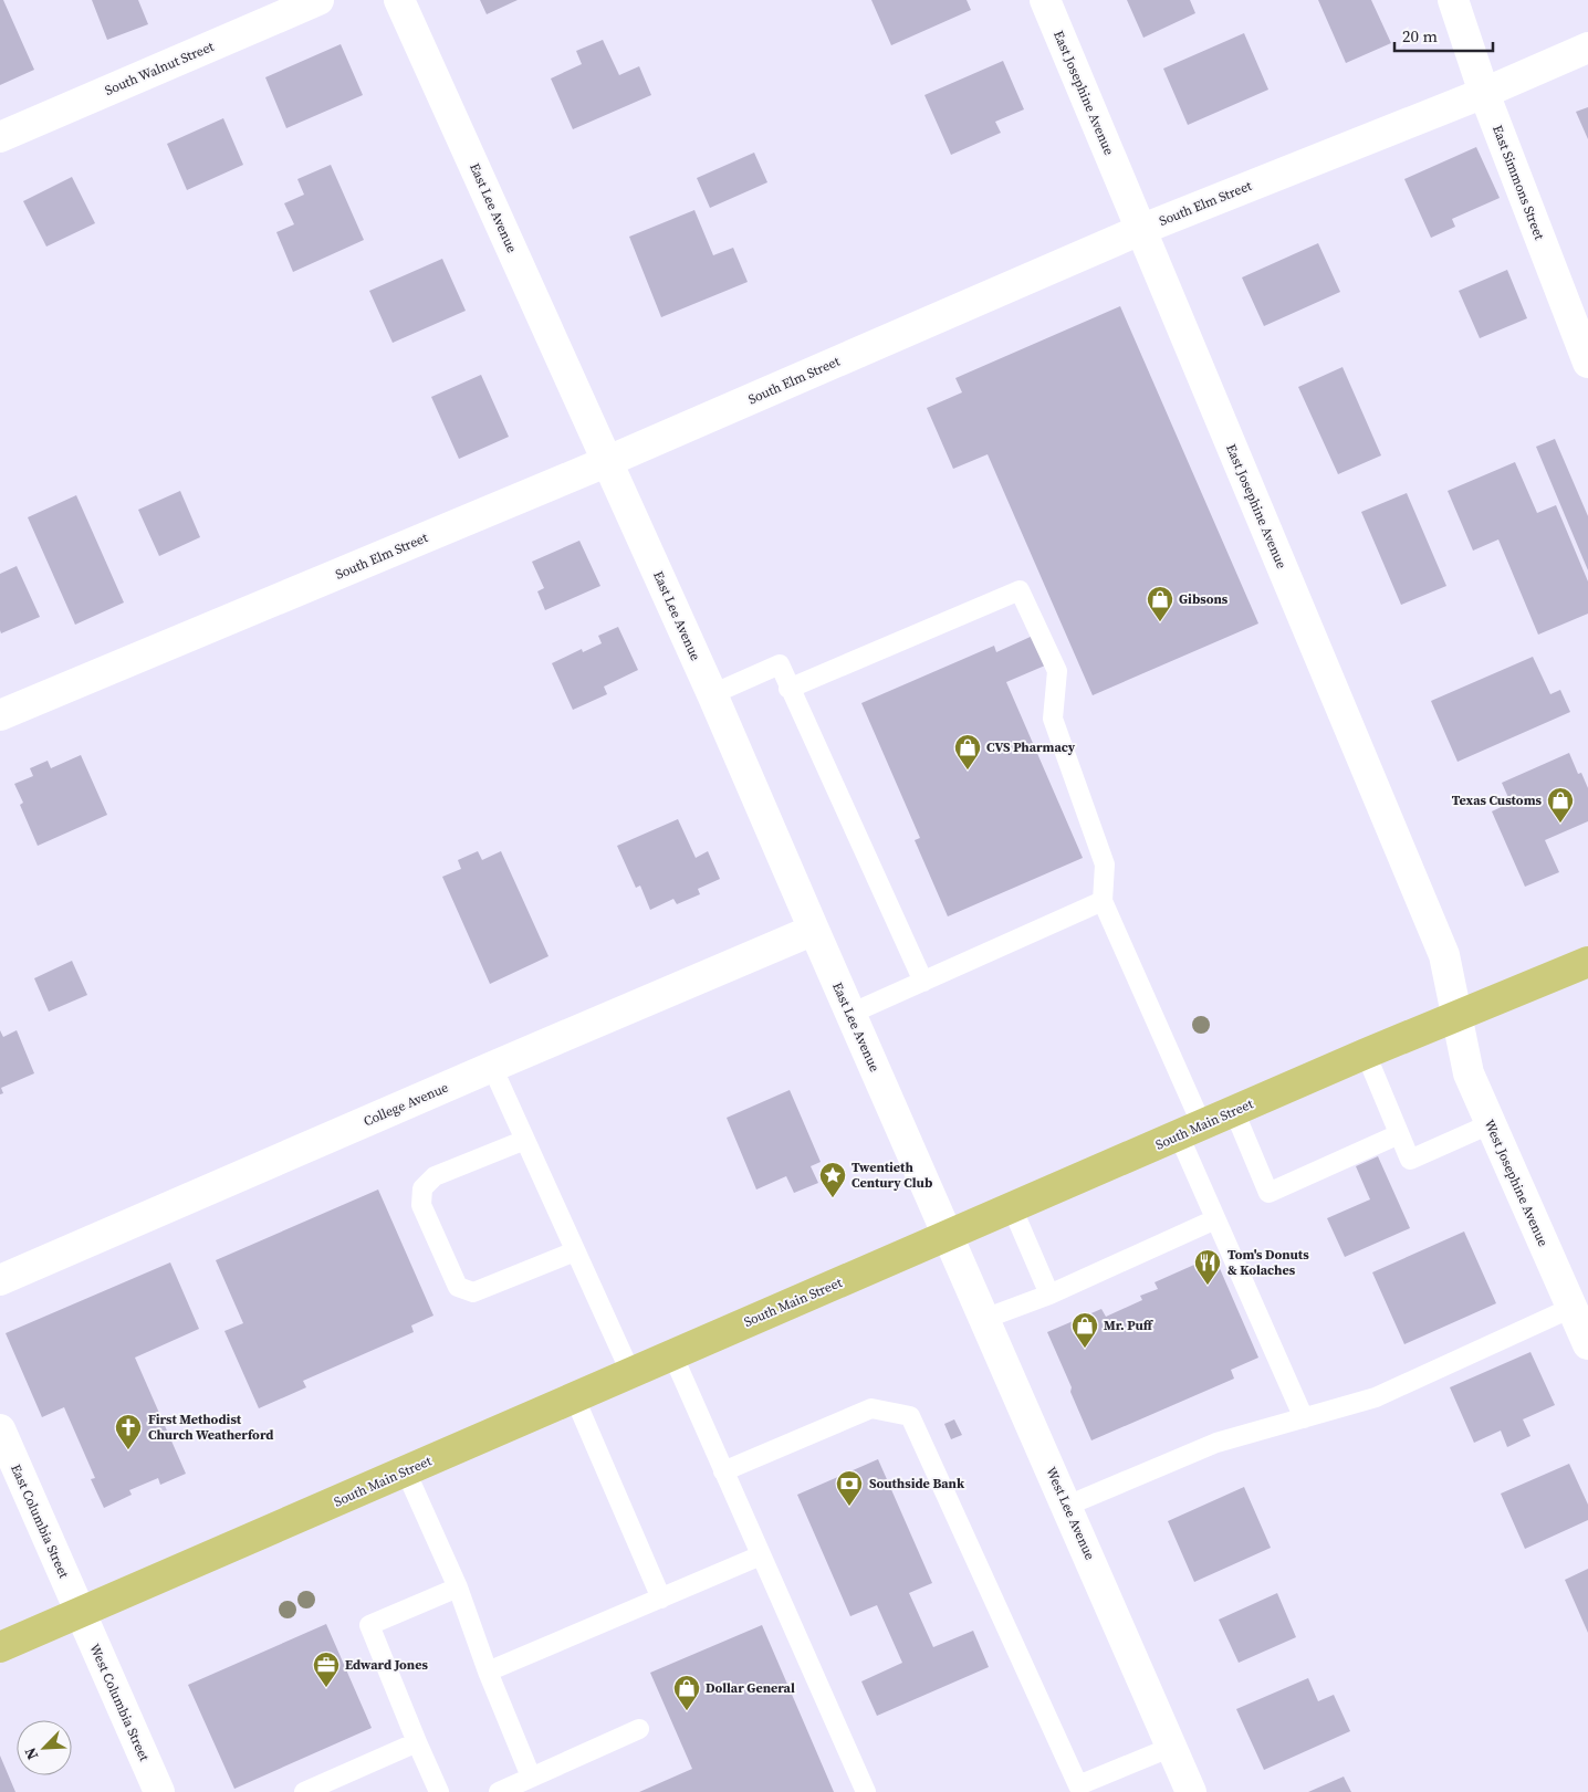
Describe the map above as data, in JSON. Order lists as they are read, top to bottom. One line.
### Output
{"streets":{"main road":["South Main Street"],"street":["South Walnut Street","East Josephine Avenue","East Simmons Street","South Elm Street","East Lee Avenue","College Avenue","West Josephine Avenue","West Lee Avenue","East Columbia Street","West Columbia Street"]},"crossings":[["East Josephine Avenue","South Elm Street"],["East Josephine Avenue","South Main Street"],["East Josephine Avenue","West Josephine Avenue"],["East Simmons Street","South Elm Street"],["South Elm Street","East Lee Avenue"],["East Lee Avenue","College Avenue"],["East Lee Avenue","South Main Street"],["East Lee Avenue","West Lee Avenue"],["South Main Street","West Josephine Avenue"],["South Main Street","West Lee Avenue"],["South Main Street","East Columbia Street"],["South Main Street","West Columbia Street"],["East Columbia Street","West Columbia Street"]],"places":{"shop":["Gibsons","CVS Pharmacy","Texas Customs","Mr. Puff","Dollar General"],"place":["Twentieth Century Club"],"restaurant":["Tom's Donuts & Kolaches"],"church":["First Methodist Church Weatherford"],"bank":["Southside Bank"],"office":["Edward Jones"]},"scale_bar":"20 m","north":"bottom left"}
